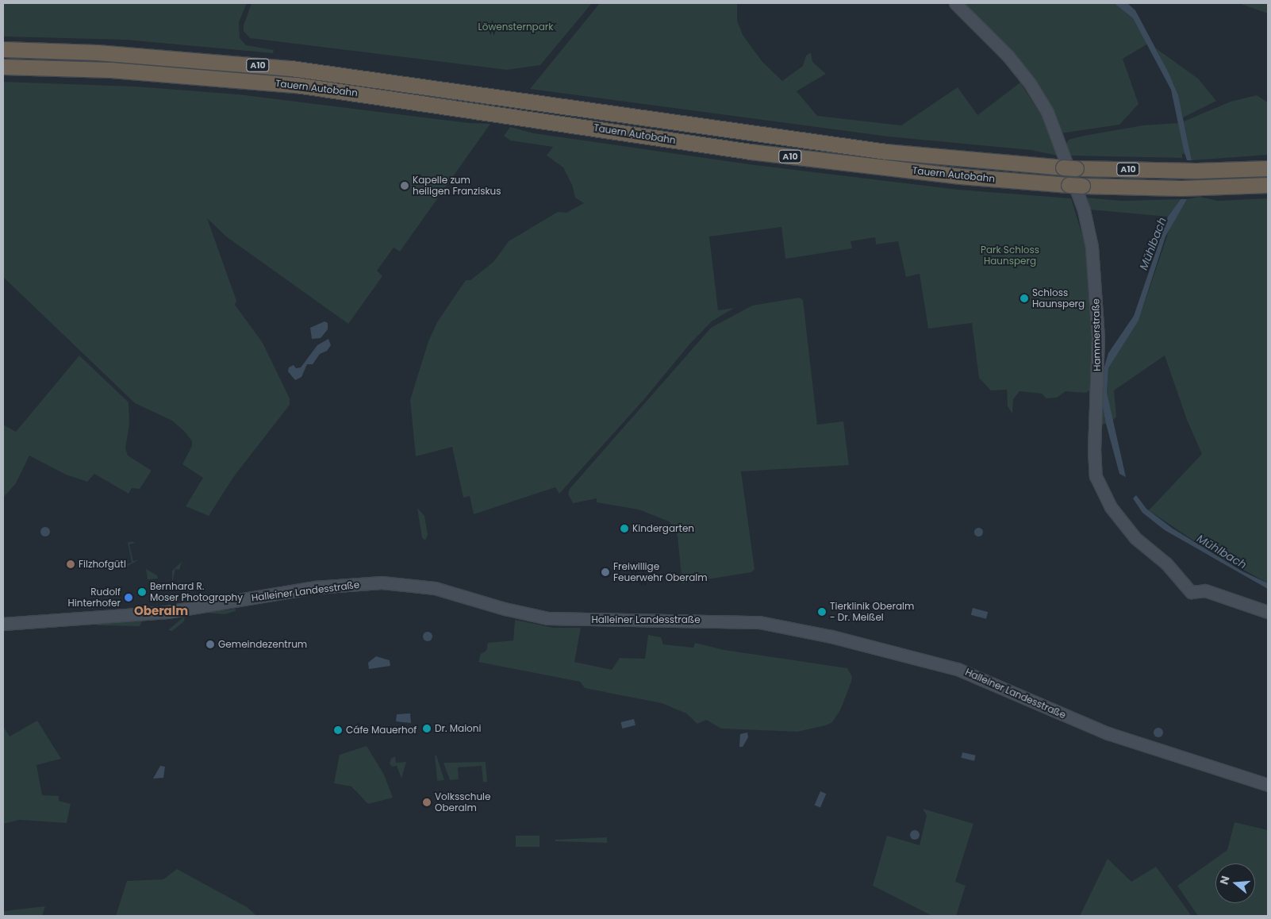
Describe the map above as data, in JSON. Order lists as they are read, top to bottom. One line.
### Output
{"streets":{"highway":["A10","Tauern Autobahn"],"main road":["Hammerstraße","Halleiner Landesstraße"]},"districts":["Oberalm"],"water":["Mühlbach"],"parks":["Löwensternpark","Park Schloss Haunsperg"],"places":["Kapelle zum heiligen Franziskus","Schloss Haunsperg","Kindergarten","Filzhofgütl","Freiwillige Feuerwehr Oberalm","Bernhard R. Moser Photography","Rudolf Hinterhofer","Tierklinik Oberalm - Dr. Meißel","Gemeindezentrum","Dr. Maioni","Cáfe Mauerhof","Volksschule Oberalm"],"north":"left"}
